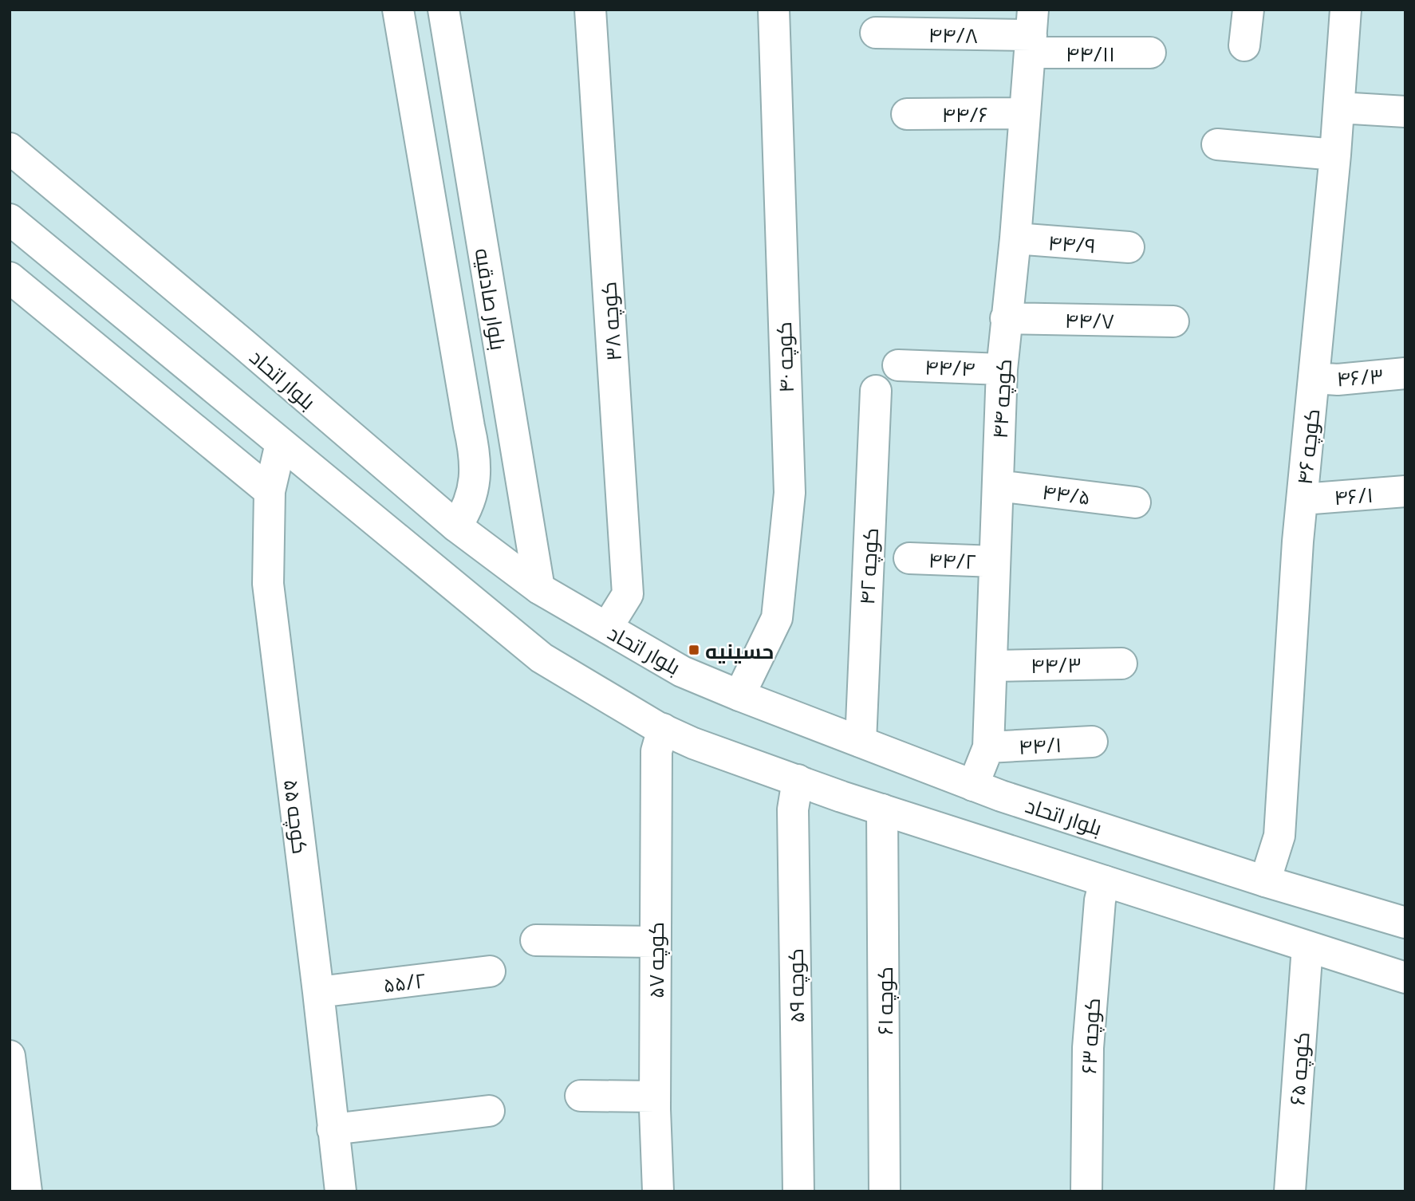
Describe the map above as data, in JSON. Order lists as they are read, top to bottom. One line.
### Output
{"streets":{"street":["۴۴/۸","۴۴/۱۱","۴۴/۶","۴۴/۹","بلوار صادقیه","۴۴/۷","کوچه ۳۸","کوچه ۴۰","۴۴/۴","۴۶/۳","بلوار اتحاد","کوچه ۴۴","کوچه ۴۶","۴۴/۵","۴۶/۱","۴۴/۲","کوچه ۴۲","۴۴/۳","۴۴/۱","کوچه ۵۵","کوچه ۵۷","۵۵/۲","کوچه ۵۹","کوچه ۶۱","کوچه ۶۳","کوچه ۶۵"]},"crossings":[["۴۴/۸","۴۴/۱۱"],["۴۴/۸","کوچه ۴۴"],["۴۴/۱۱","کوچه ۴۴"],["۴۴/۶","کوچه ۴۴"],["۴۴/۹","کوچه ۴۴"],["بلوار صادقیه","بلوار اتحاد"],["۴۴/۷","کوچه ۴۴"],["کوچه ۳۸","بلوار اتحاد"],["کوچه ۴۰","بلوار اتحاد"],["۴۴/۴","کوچه ۴۴"],["۴۶/۳","کوچه ۴۶"],["بلوار اتحاد","کوچه ۴۴"],["بلوار اتحاد","کوچه ۴۶"],["بلوار اتحاد","کوچه ۴۲"],["کوچه ۴۴","۴۴/۵"],["کوچه ۴۴","۴۴/۲"],["کوچه ۴۴","۴۴/۳"],["کوچه ۴۴","۴۴/۱"],["کوچه ۴۶","۴۶/۱"],["کوچه ۵۵","۵۵/۲"]],"places":{"transit":["حسینیه"]}}
